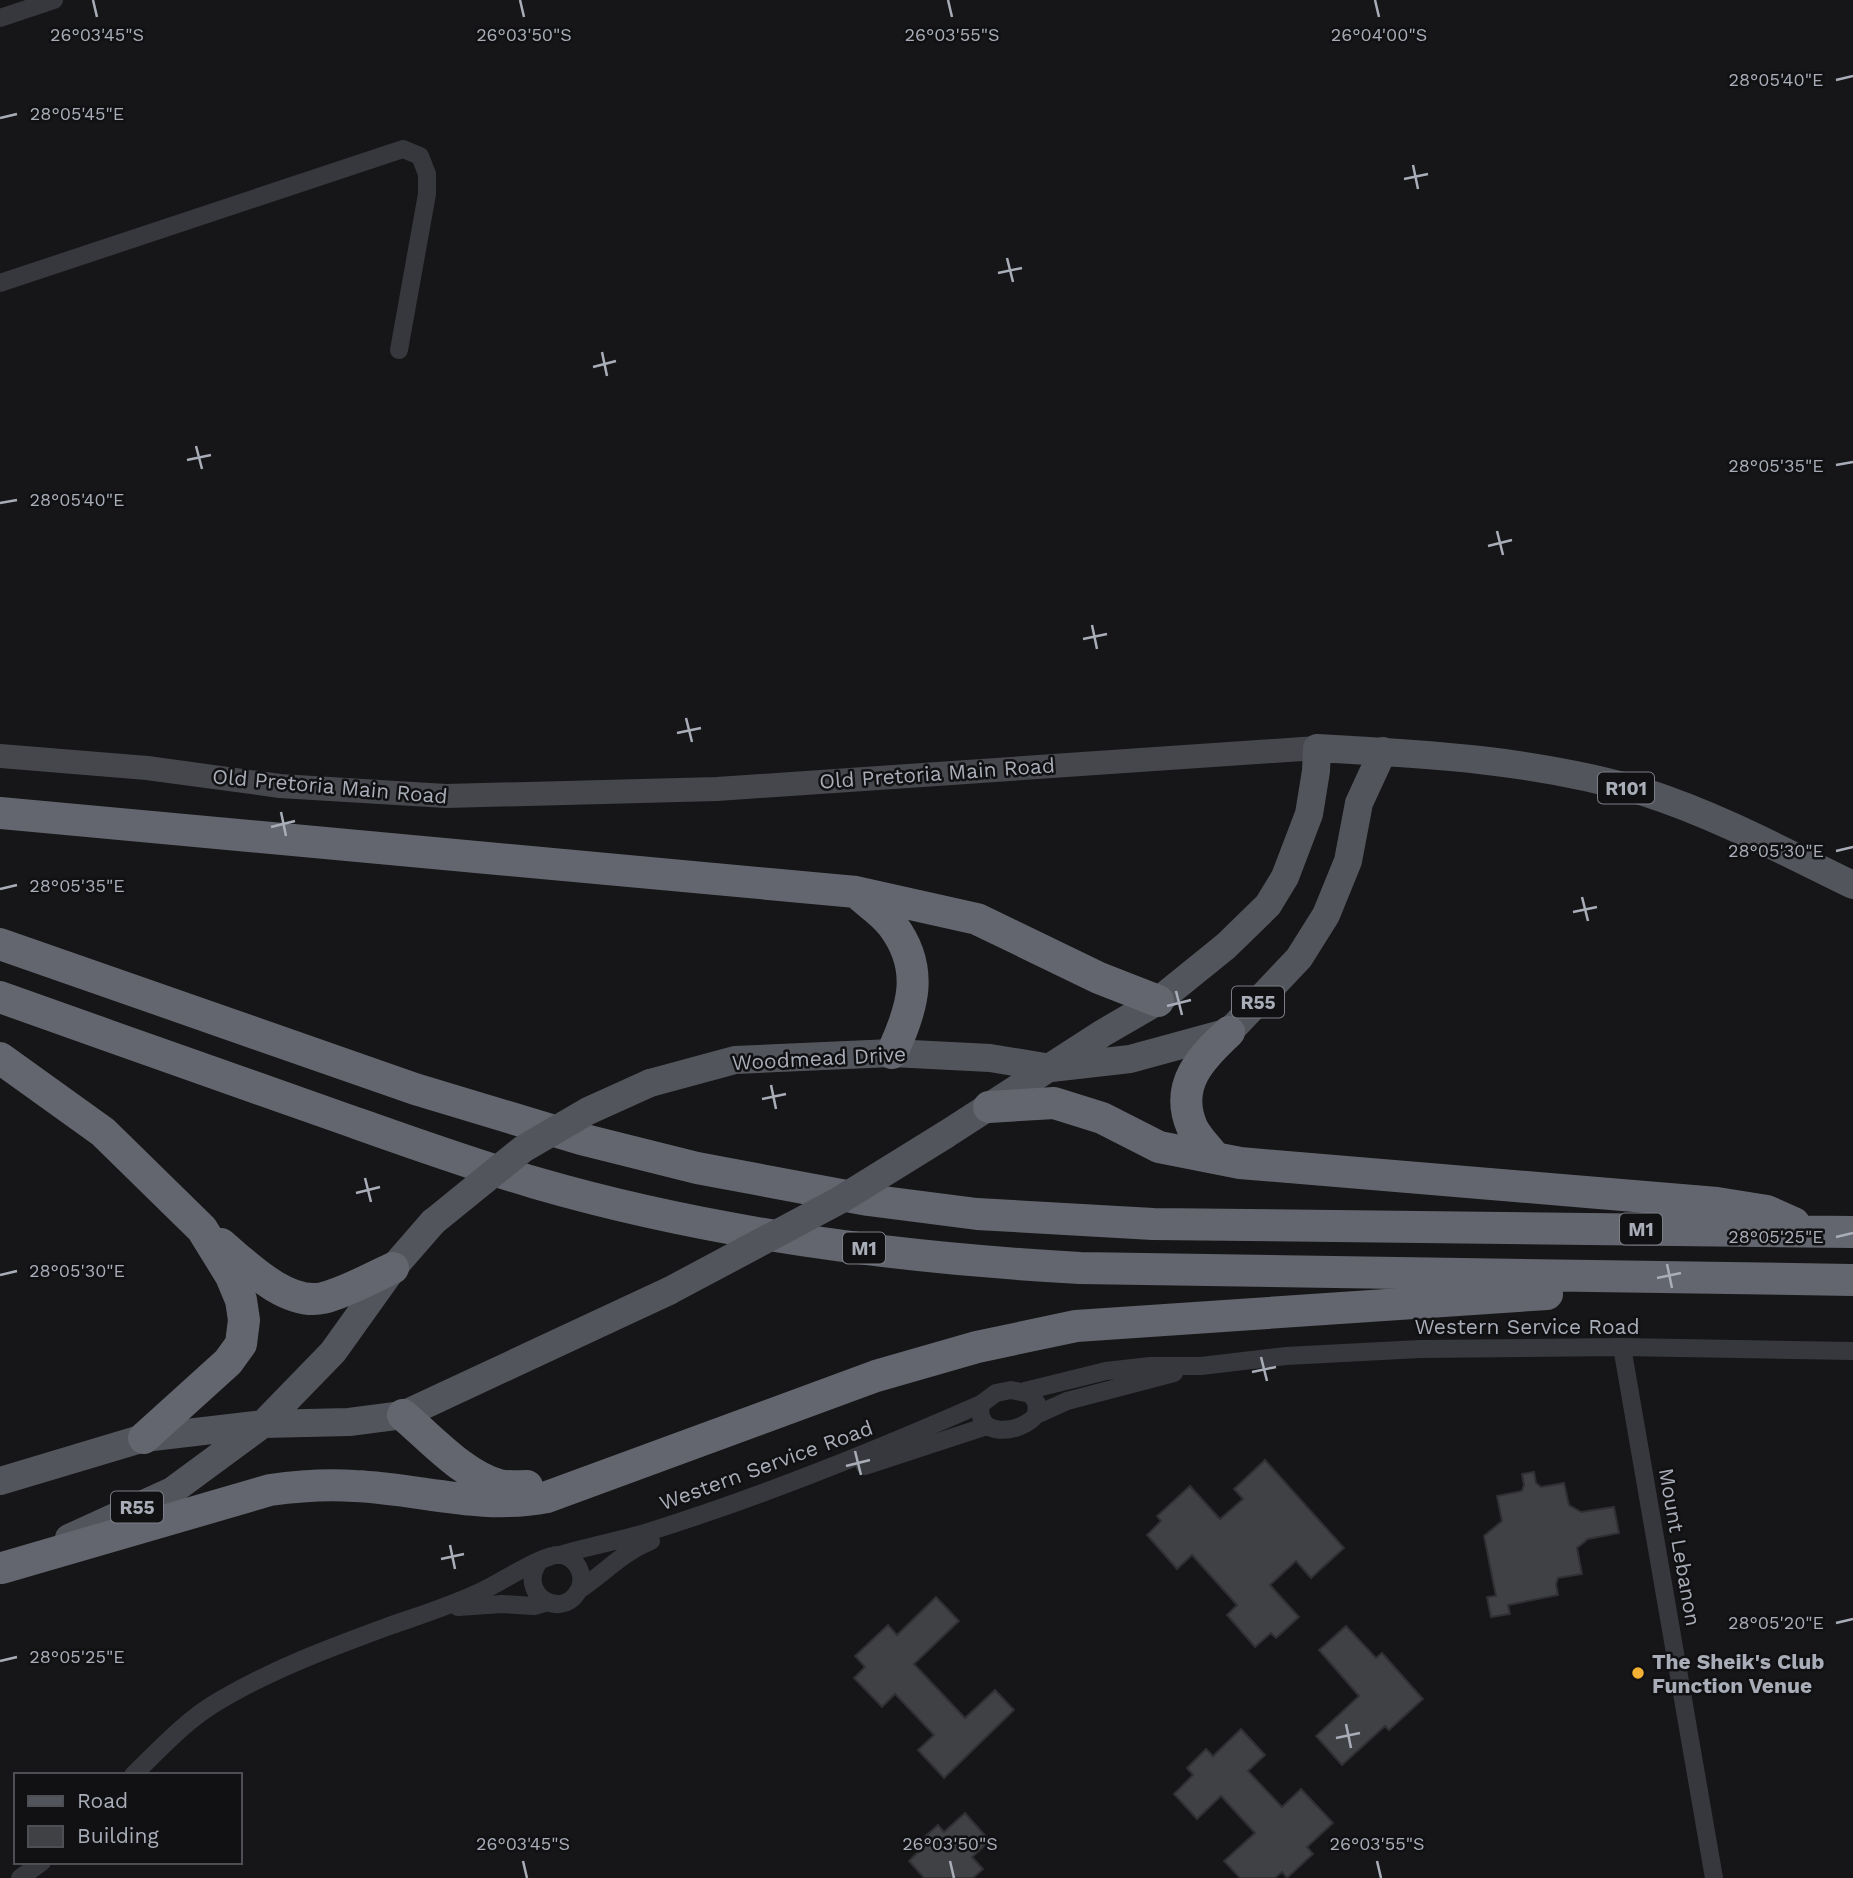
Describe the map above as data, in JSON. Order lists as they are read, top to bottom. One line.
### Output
{"streets":{"highway":["M1"],"main road":["Old Pretoria Main Road","R101","R55","Woodmead Drive"],"street":["Western Service Road","Mount Lebanon"]},"crossings":[["Old Pretoria Main Road","R55"],["Old Pretoria Main Road","Woodmead Drive"],["R55","Woodmead Drive"],["Western Service Road","Mount Lebanon"]],"places":["The Sheik's Club Function Venue"],"legend":["Road","Building"],"coordinates":["26°03'45\"S","26°03'50\"S","26°03'55\"S","26°04'00\"S","28°05'40\"E","28°05'45\"E","28°05'35\"E","28°05'30\"E","28°05'25\"E","28°05'20\"E"]}
